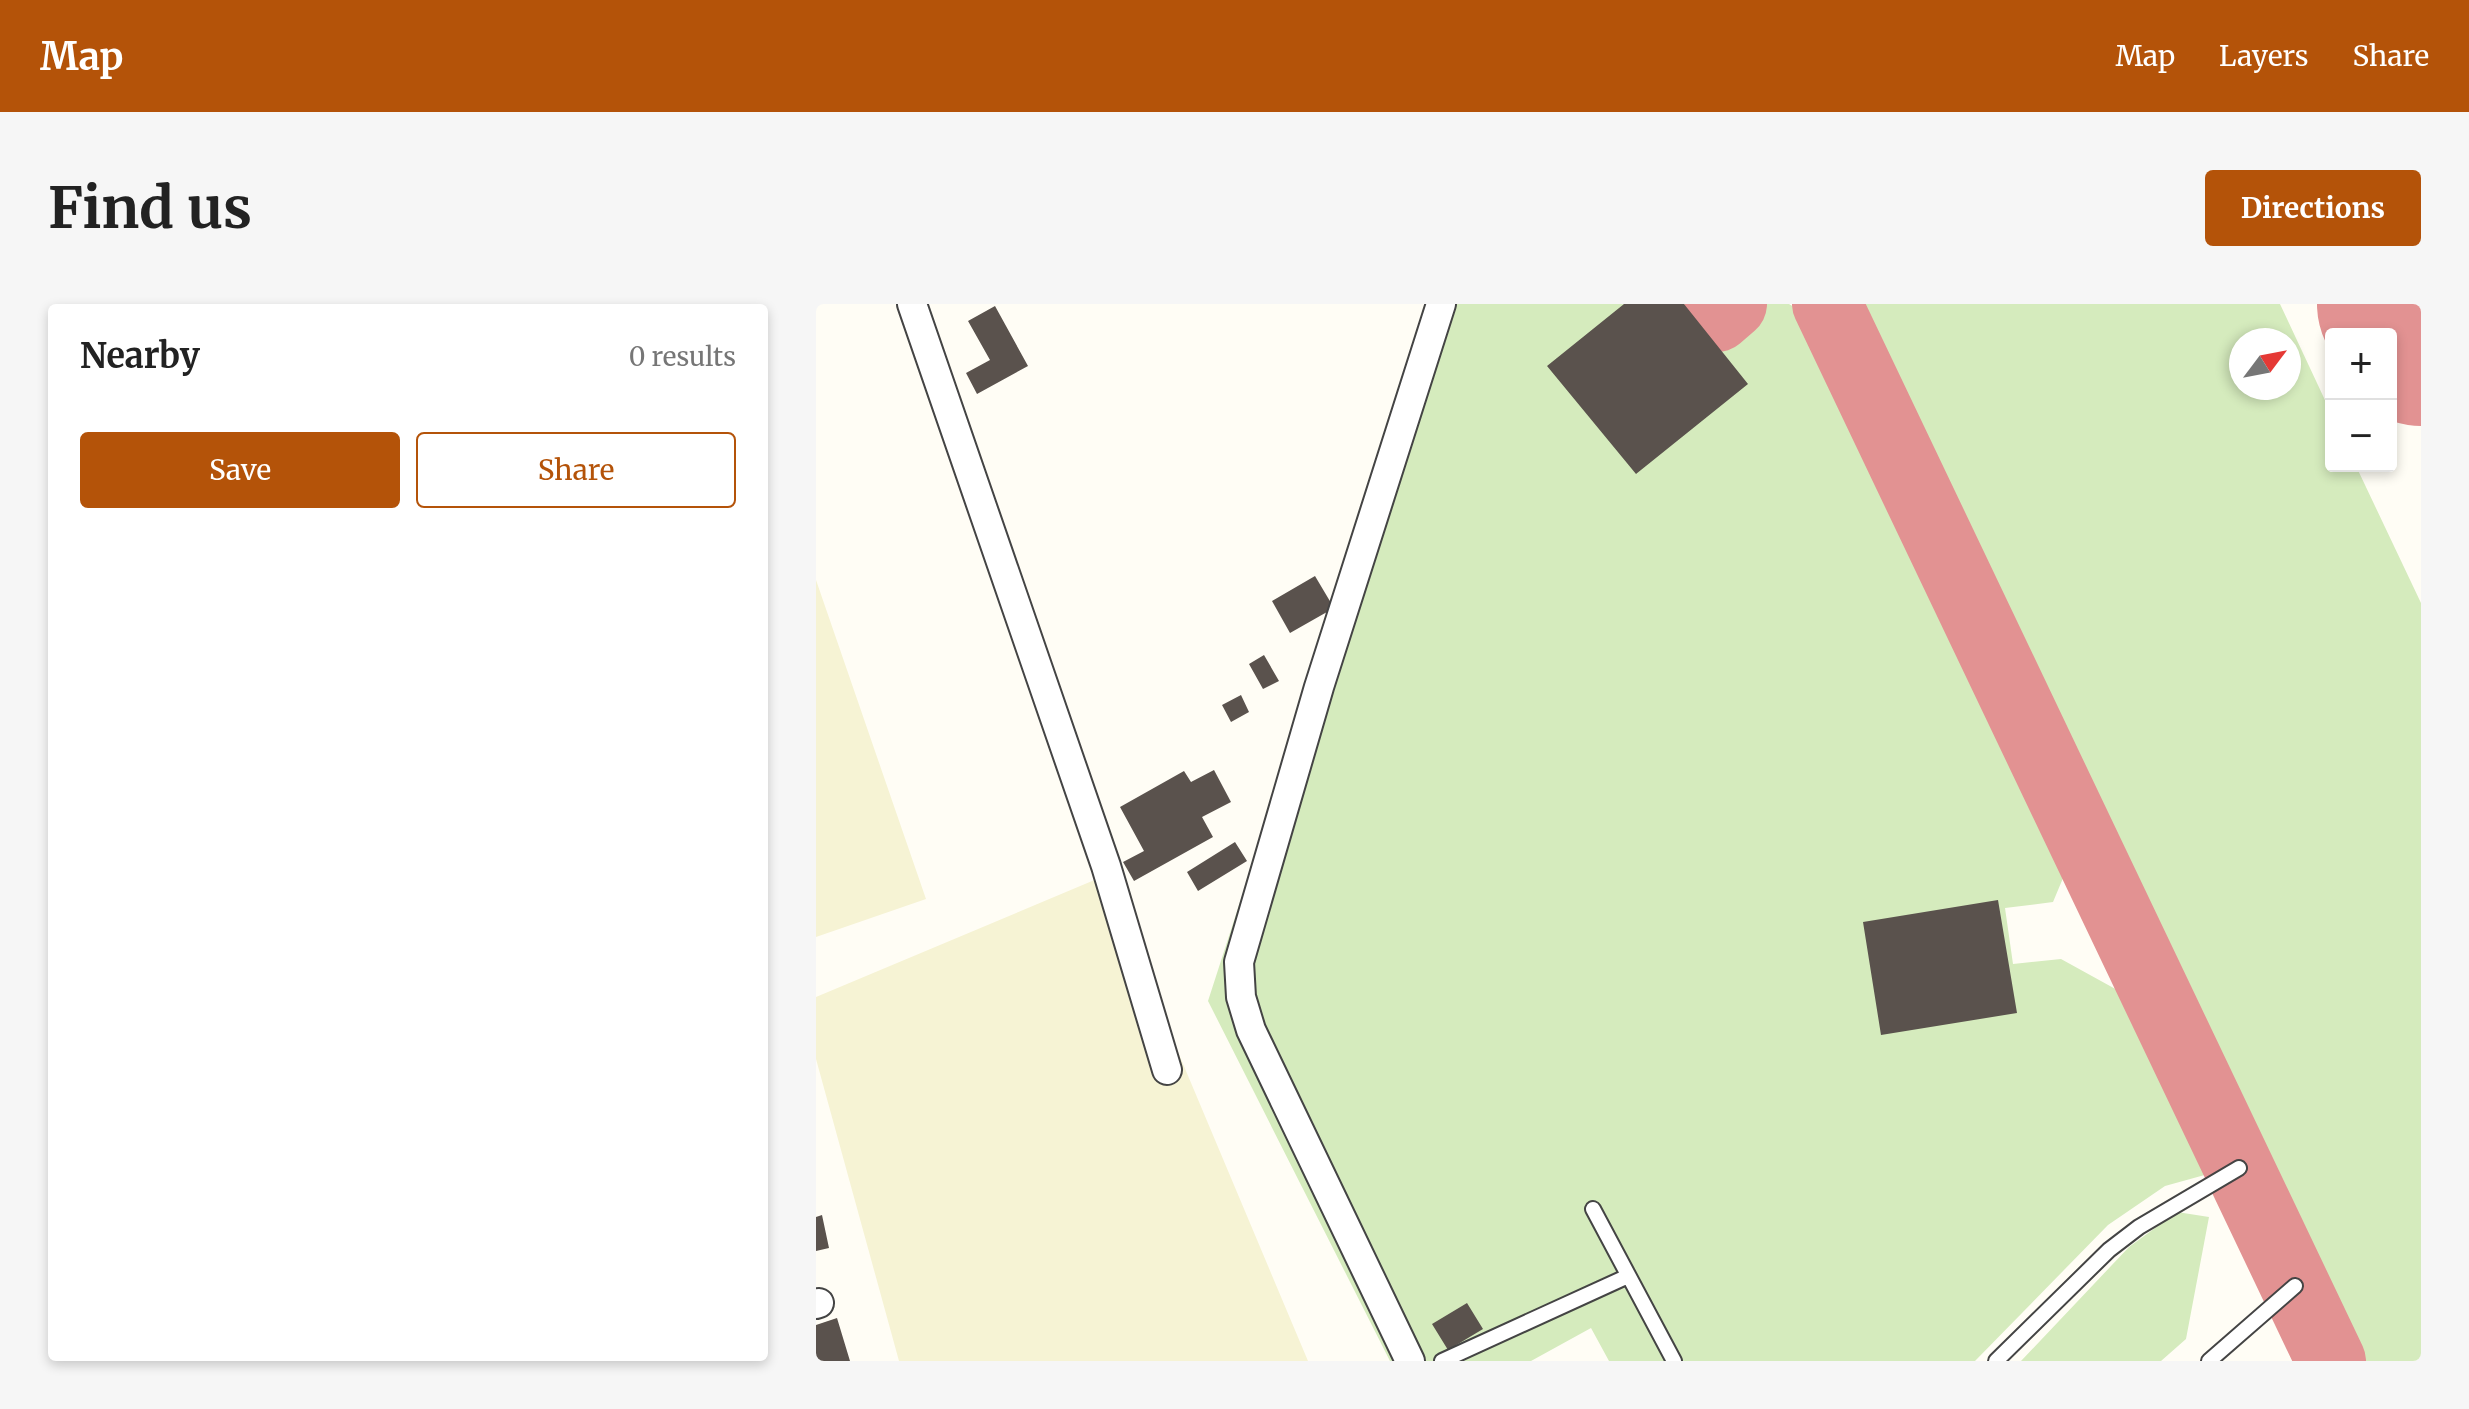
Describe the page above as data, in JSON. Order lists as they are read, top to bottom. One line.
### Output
{"north":"top right","page":{"header":"Map","nav":["Map","Layers","Share"],"buttons":["Directions",["Save","Share"]],"title":"Find us","heading":["Nearby","0 results"],"map_buttons":["+","−"]}}
